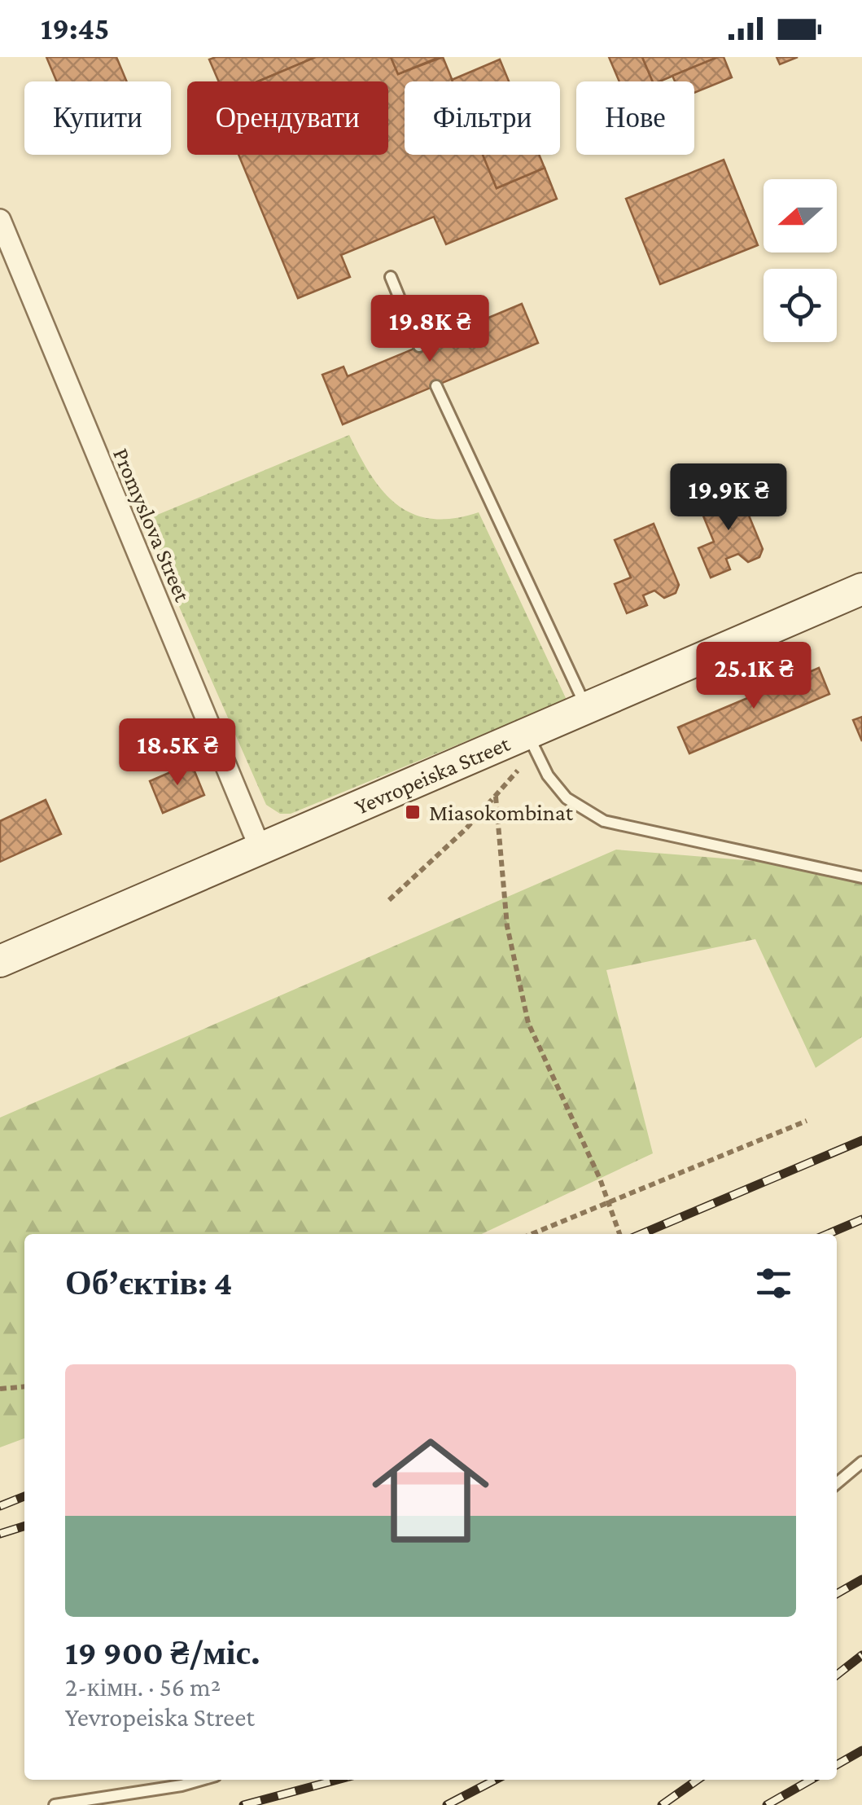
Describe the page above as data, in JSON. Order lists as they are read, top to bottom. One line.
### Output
{"streets":{"main road":["Yevropeiska Street"],"street":["Promyslova Street"]},"crossings":[["Promyslova Street","Yevropeiska Street"]],"places":{"transit":["Miasokombinat"]},"north":"left","page":{"status":"19:45","chip":["Купити","Орендувати","Фільтри","Нове"],"price":["19.8K ₴","19.9K ₴","25.1K ₴","18.5K ₴"],"heading":"Об’єктів: 4","list":[{"name":"19 900 ₴/міс.","note":"2-кімн. · 56 m² · Yevropeiska Street"}]}}
